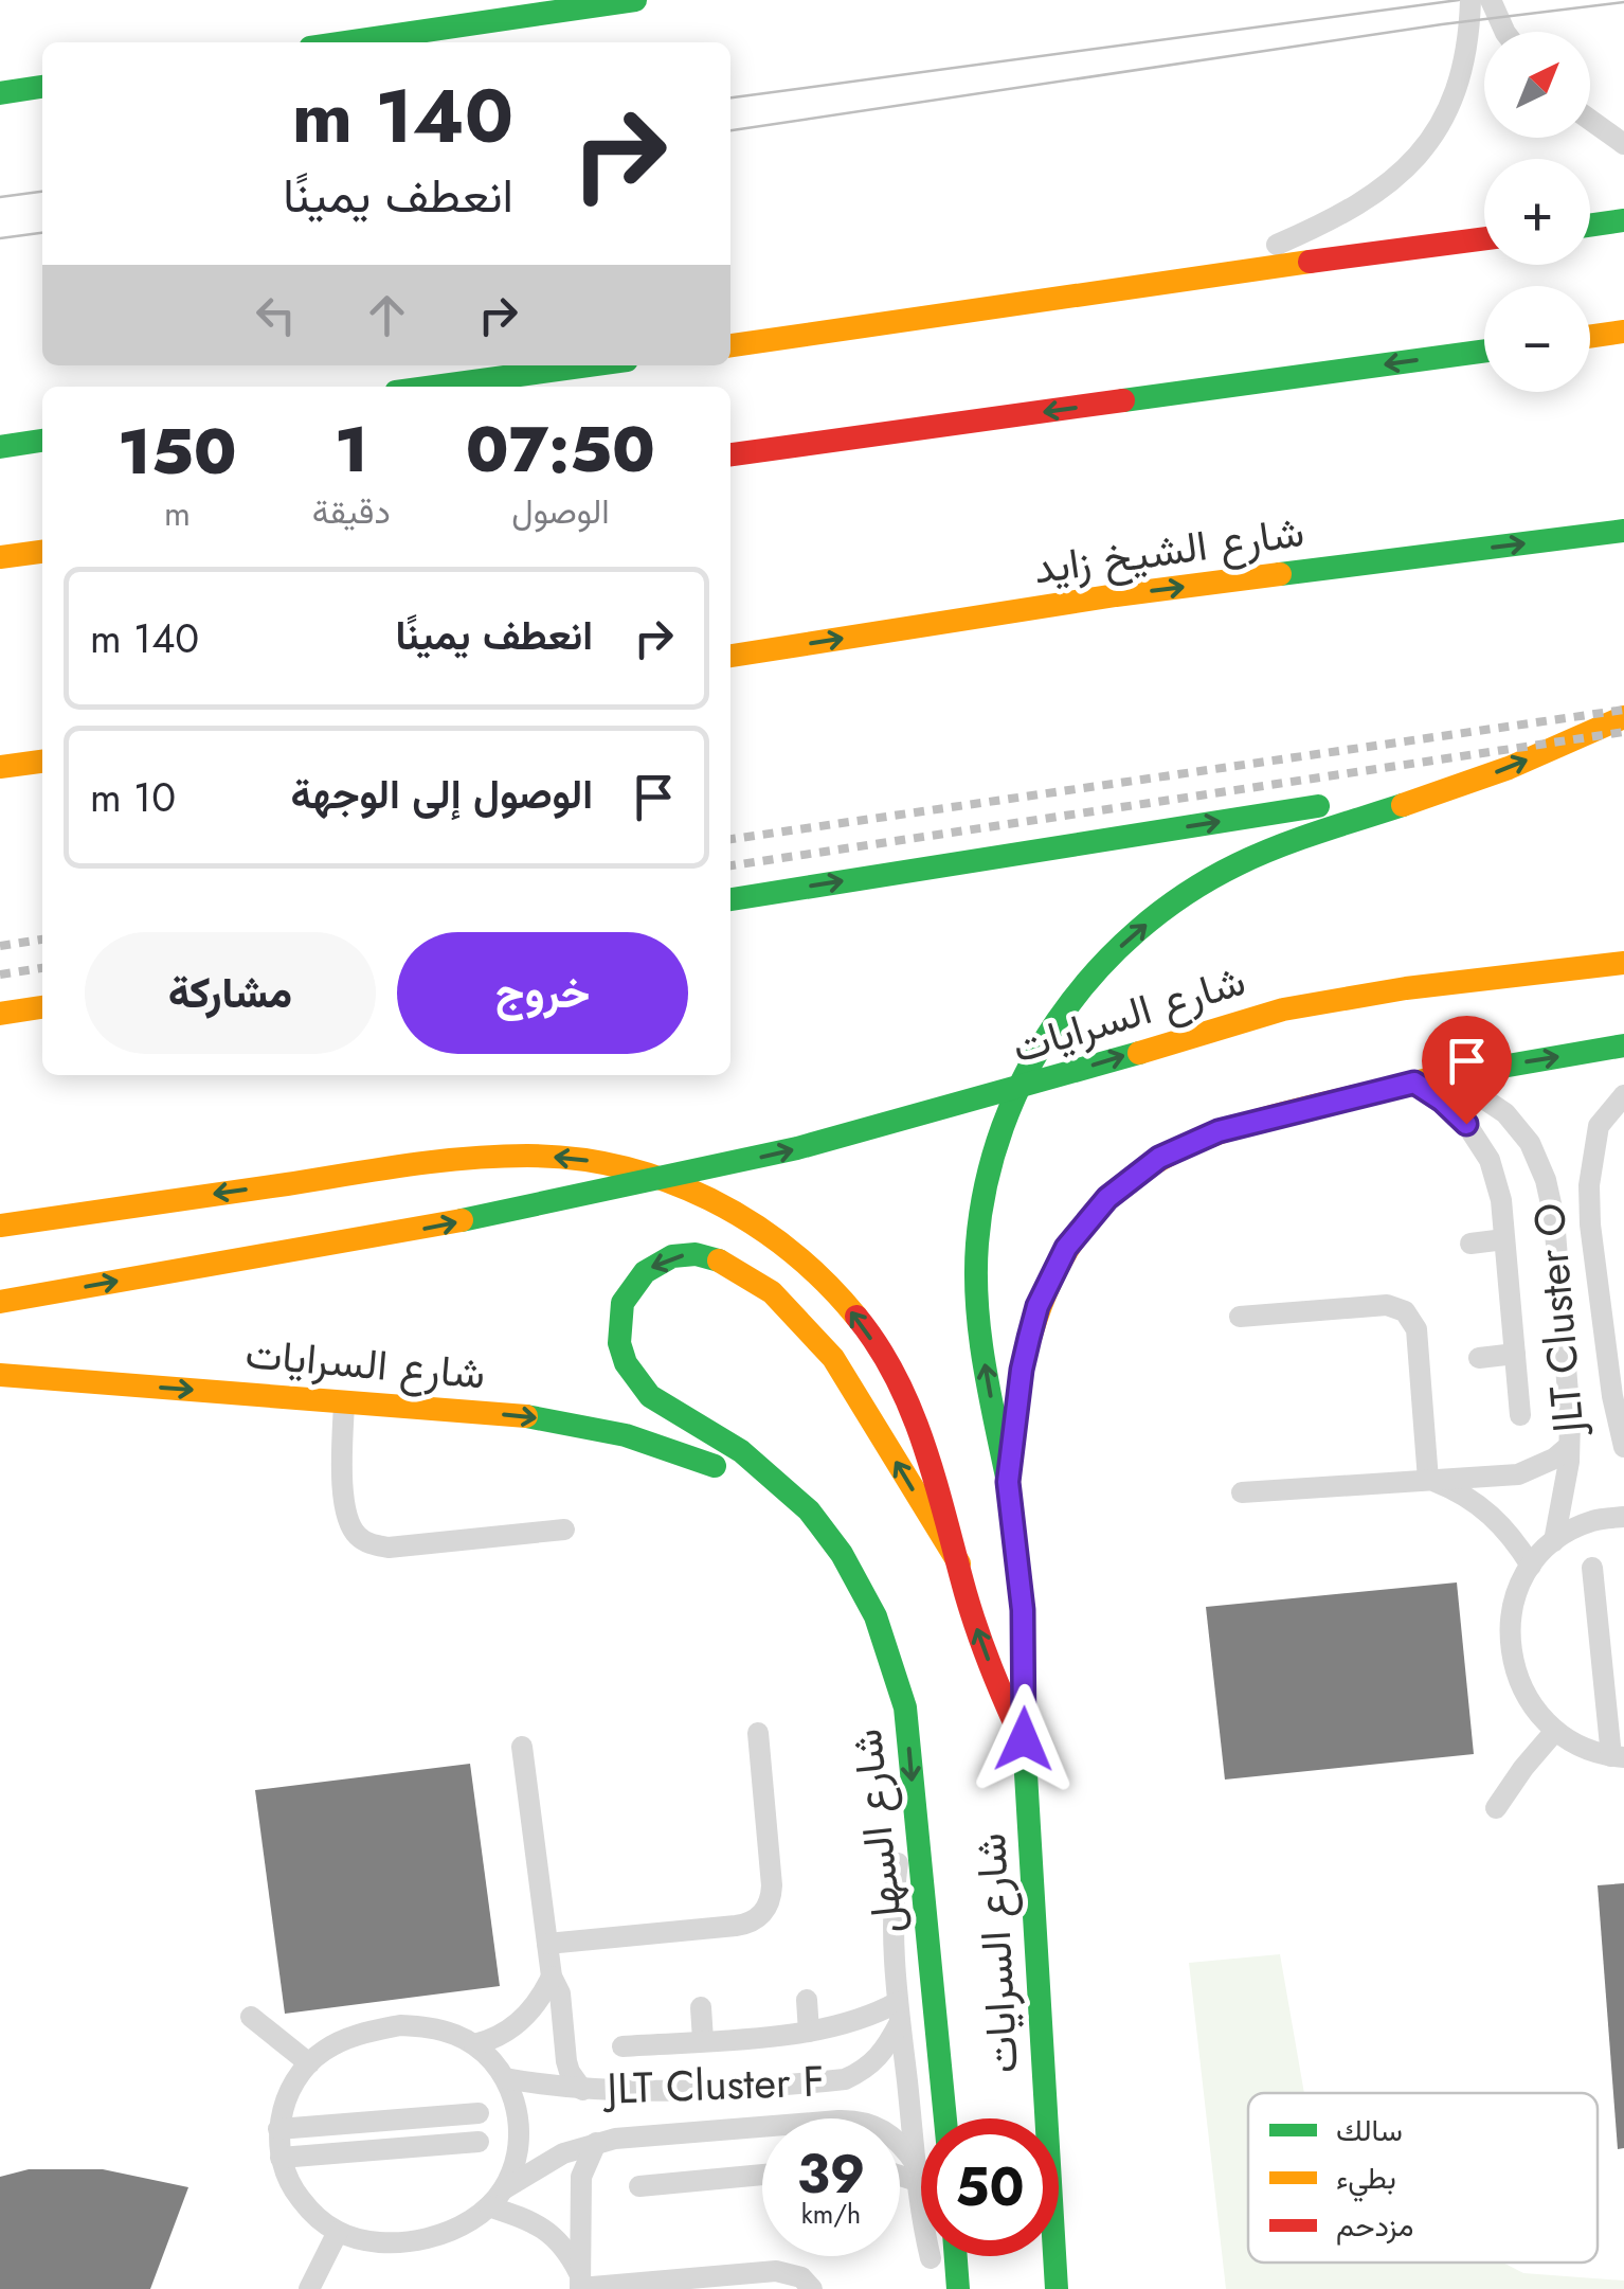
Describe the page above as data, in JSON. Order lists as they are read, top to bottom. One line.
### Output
{"streets":{"main road":["شارع الشيخ زايد","شارع السرايات","شارع السهل"],"lane":["JLT Cluster O","JLT Cluster F"]},"crossings":[["شارع السرايات","JLT Cluster O"],["شارع السرايات","شارع السهل"]],"legend":["سالك","بطيء","مزدحم"],"north":"top right","page":{"map_buttons":["+","−"],"turn":["140 m","انعطف يمينًا"],"eta":["07:50","الوصول","1","دقيقة","150","m"],"list":[{"name":"انعطف يمينًا","value":"140 m"},{"name":"الوصول إلى الوجهة","value":"10 m"}],"buttons":["خروج","مشاركة"],"speed":"39 km/h","limit":"50"}}
